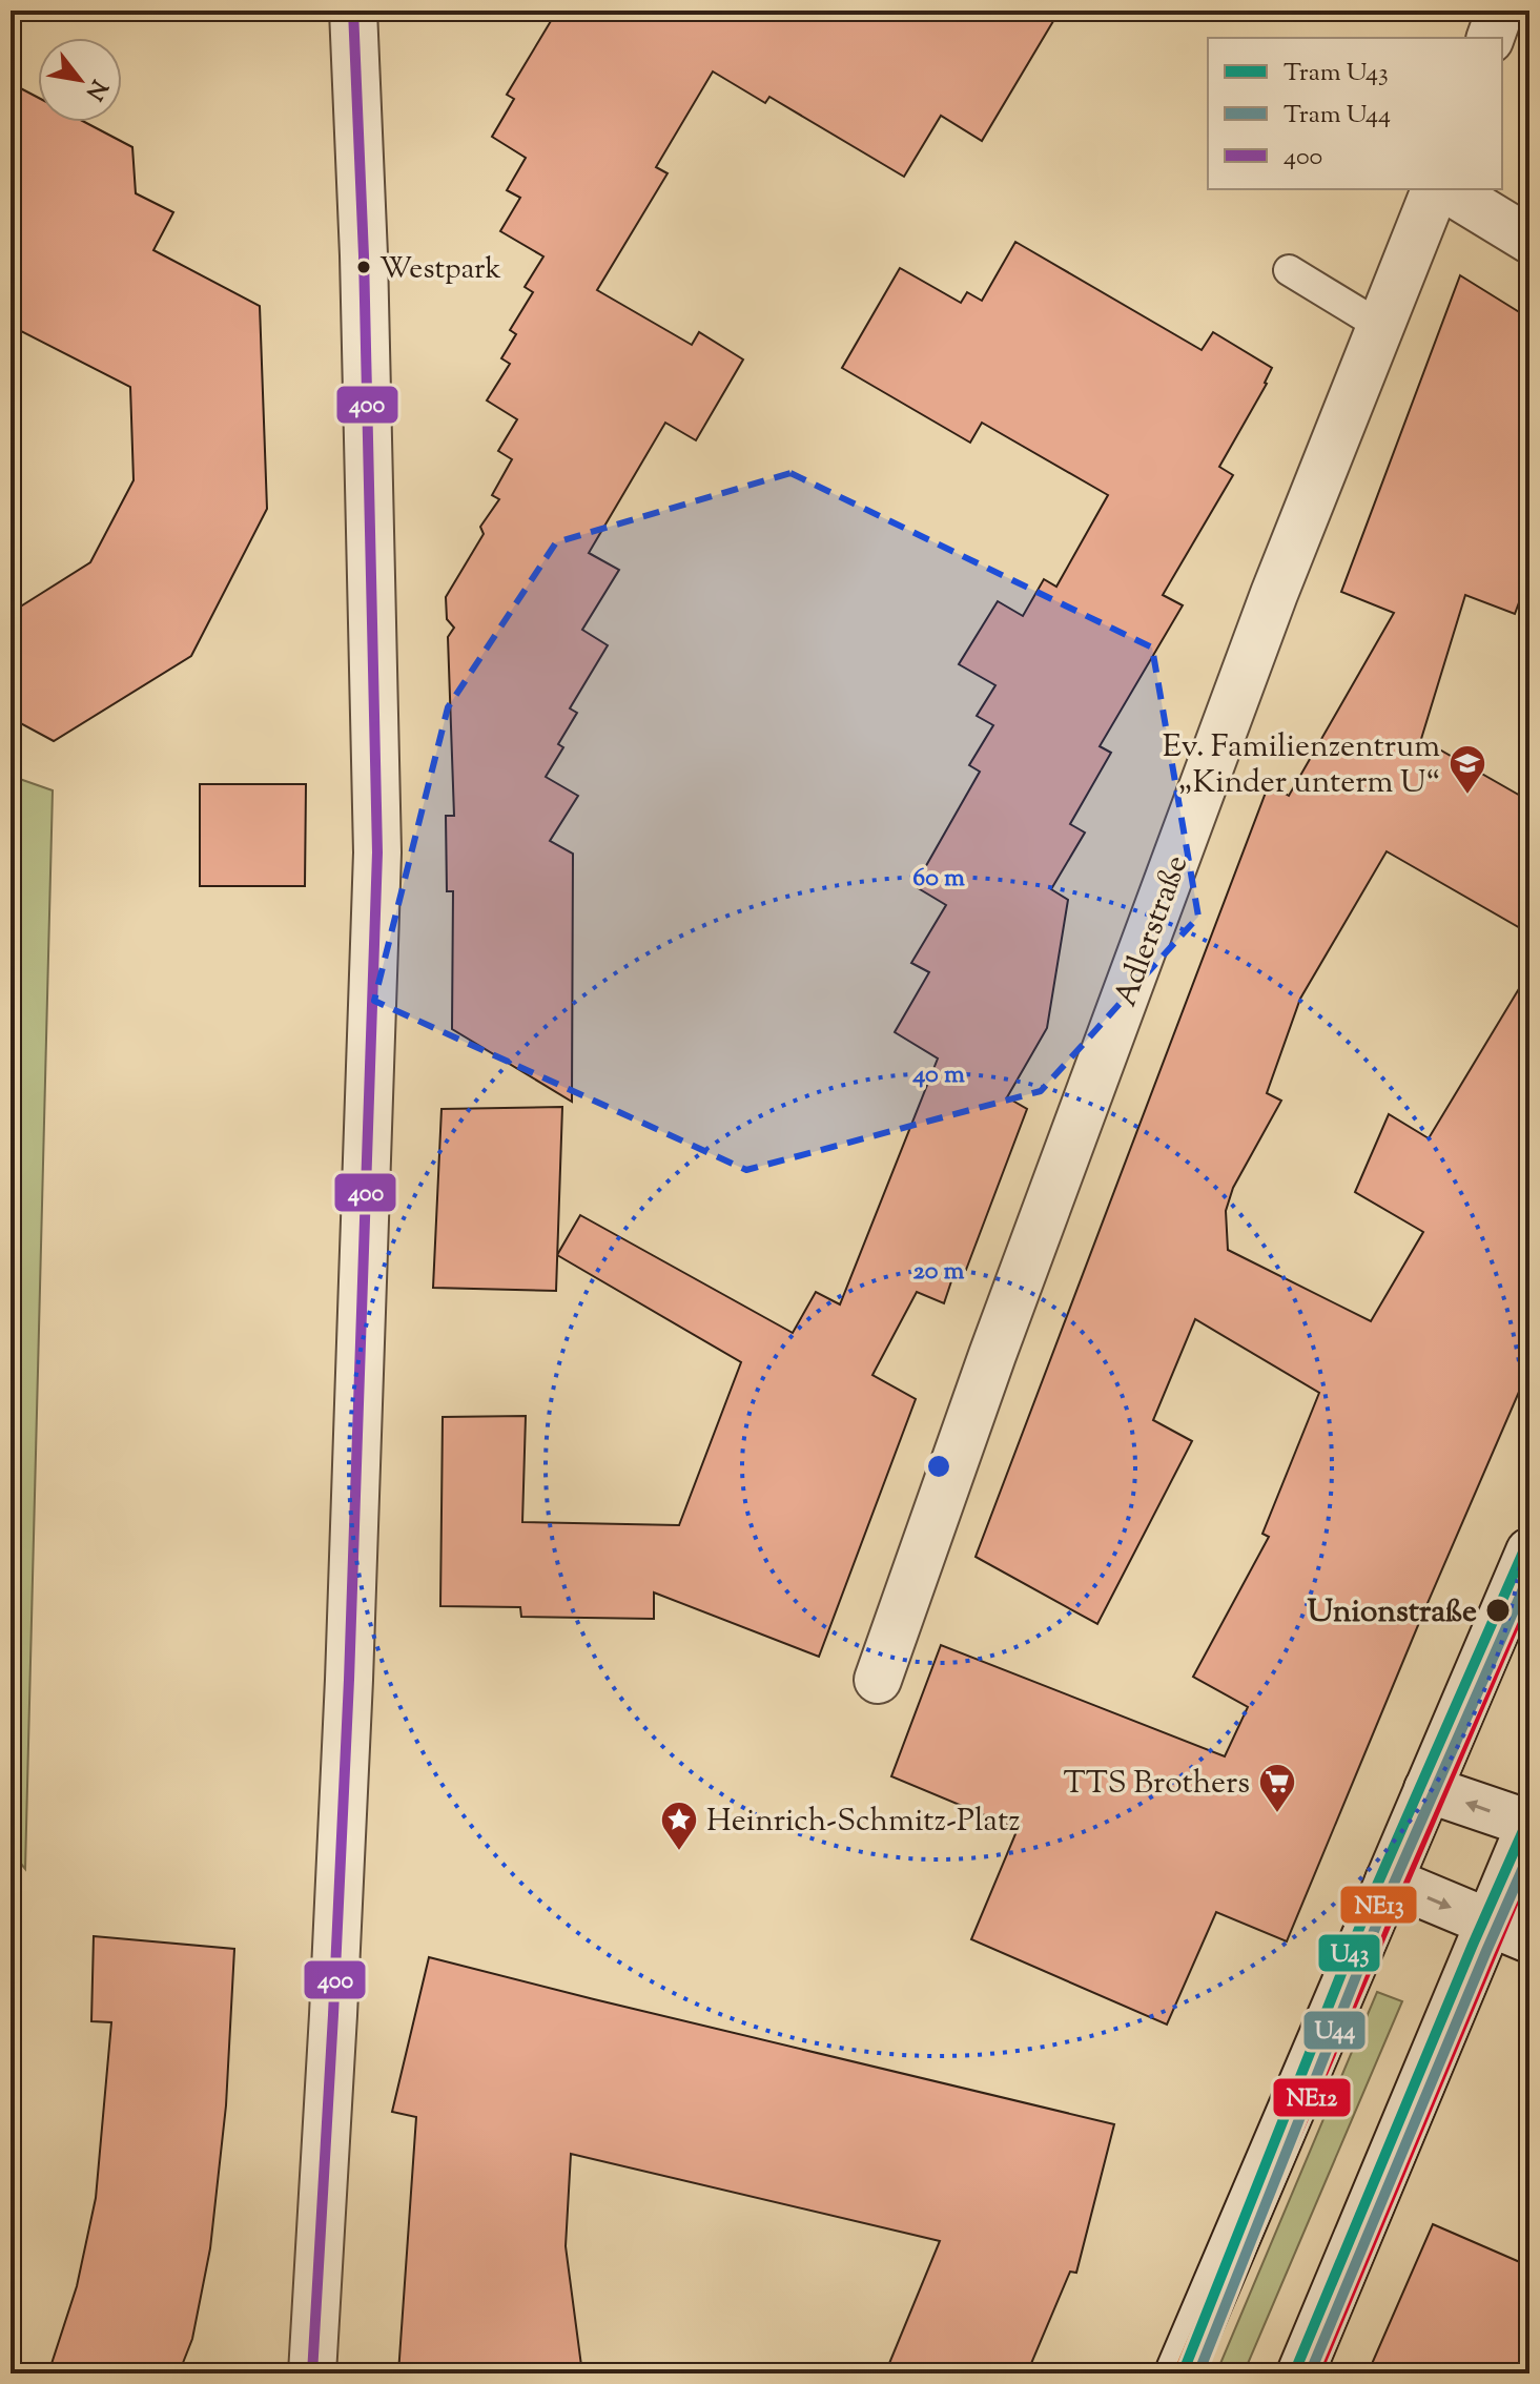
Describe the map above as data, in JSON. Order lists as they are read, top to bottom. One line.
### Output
{"streets":{"street":["Adlerstraße"]},"places":{"other":["Westpark","Unionstraße"],"school or university":["Ev. Familienzentrum „Kinder unterm U“"],"supermarket":["TTS Brothers"],"place":["Heinrich-Schmitz-Platz"]},"lines":["transit line 400","tram line U43","transit line NE13","tram line U44","transit line NE12"],"legend":["Tram U43","Tram U44","400"],"north":"bottom right","rings":["60 m","40 m","20 m"]}
